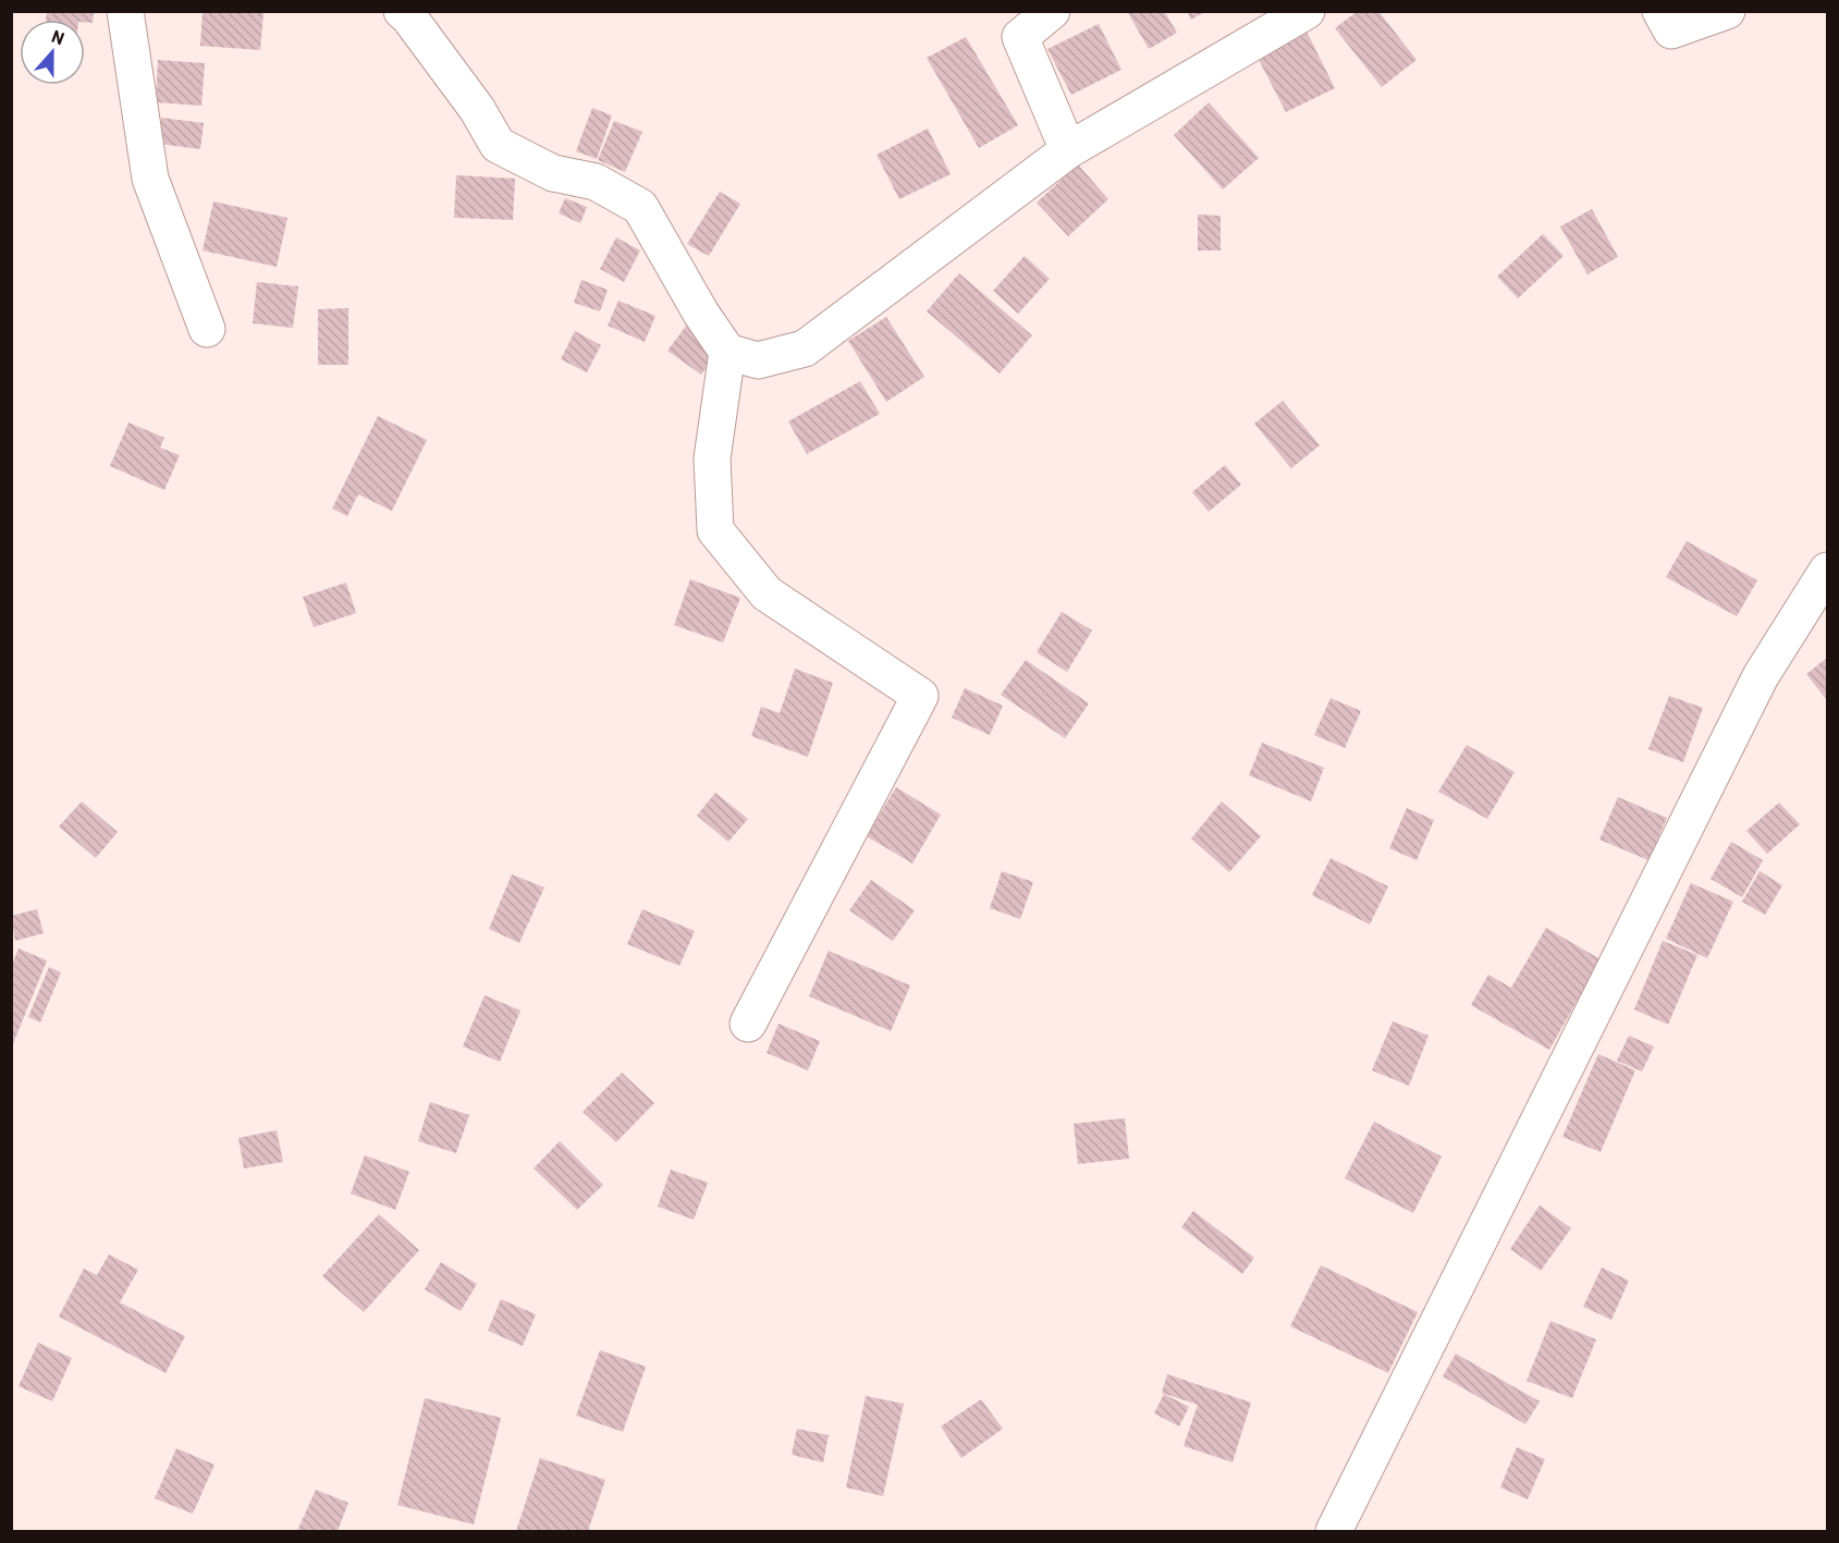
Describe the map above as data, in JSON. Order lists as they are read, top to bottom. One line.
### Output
{"north":"top"}
